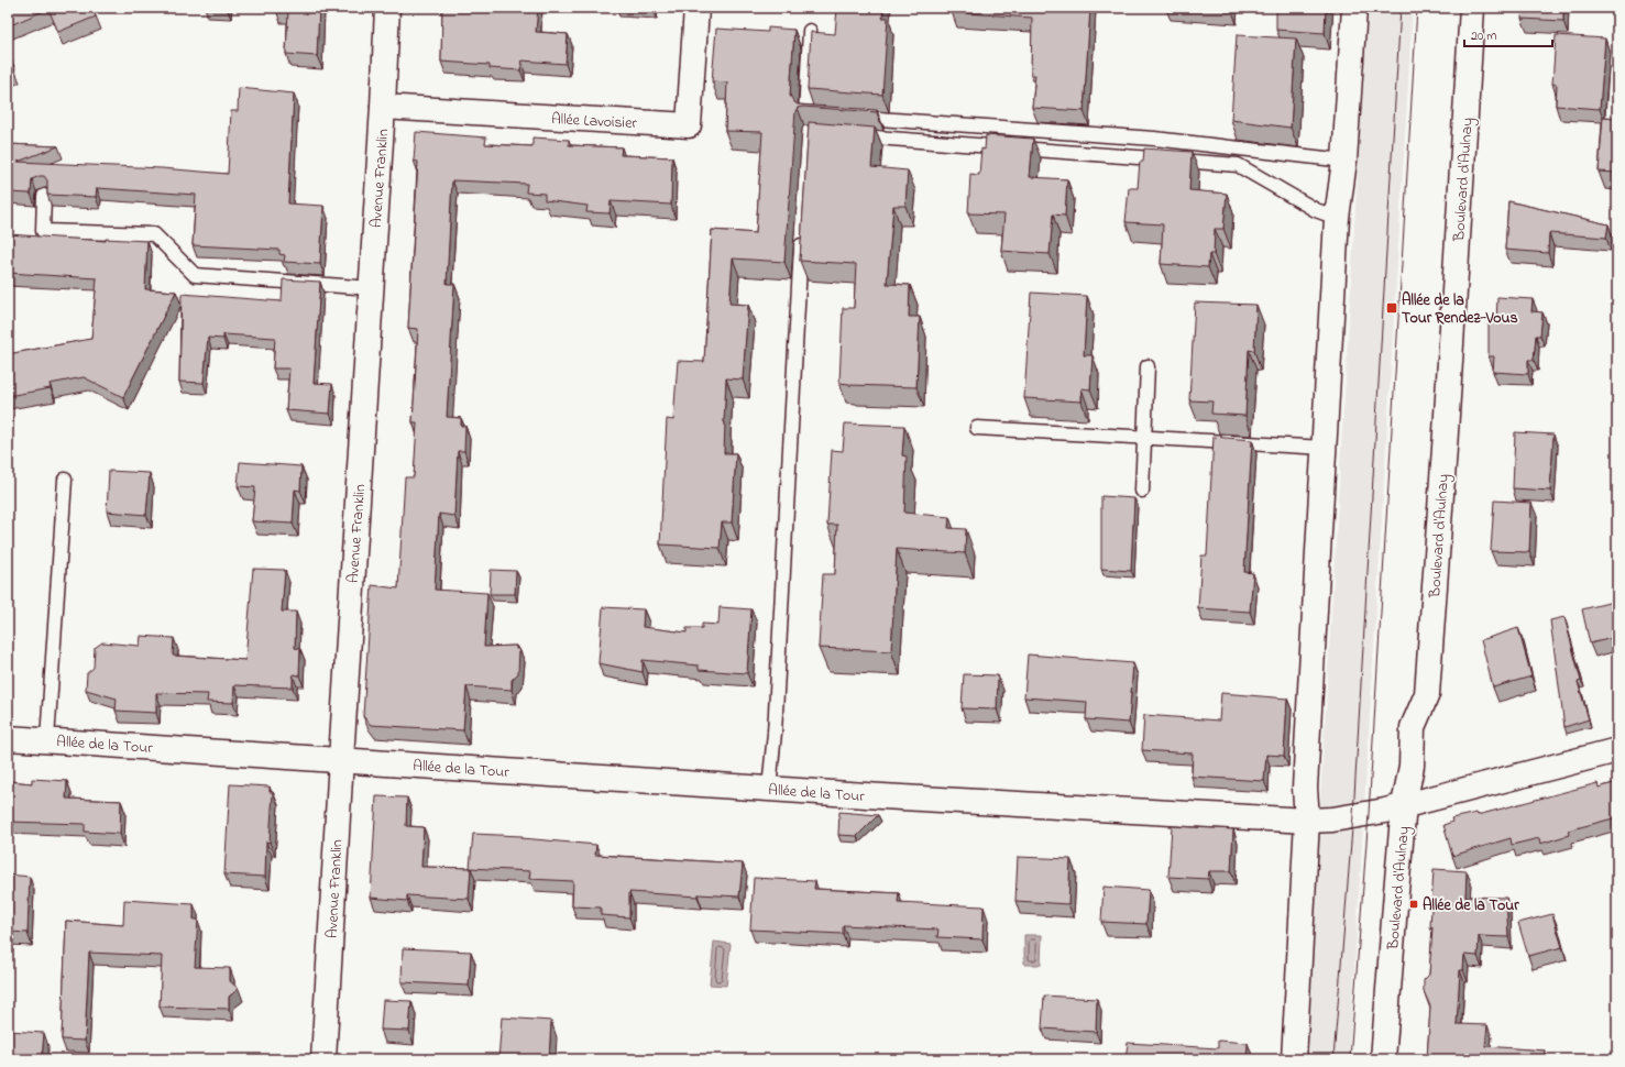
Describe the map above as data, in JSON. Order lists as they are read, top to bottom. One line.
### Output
{"streets":{"street":["Allée Lavoisier","Avenue Franklin","Boulevard d'Aulnay","Allée de la Tour"]},"crossings":[["Allée Lavoisier","Avenue Franklin"],["Avenue Franklin","Allée de la Tour"],["Boulevard d'Aulnay","Allée de la Tour"]],"places":{"transit":["Allée de la Tour Rendez-Vous","Allée de la Tour"]},"scale_bar":"20 m"}
